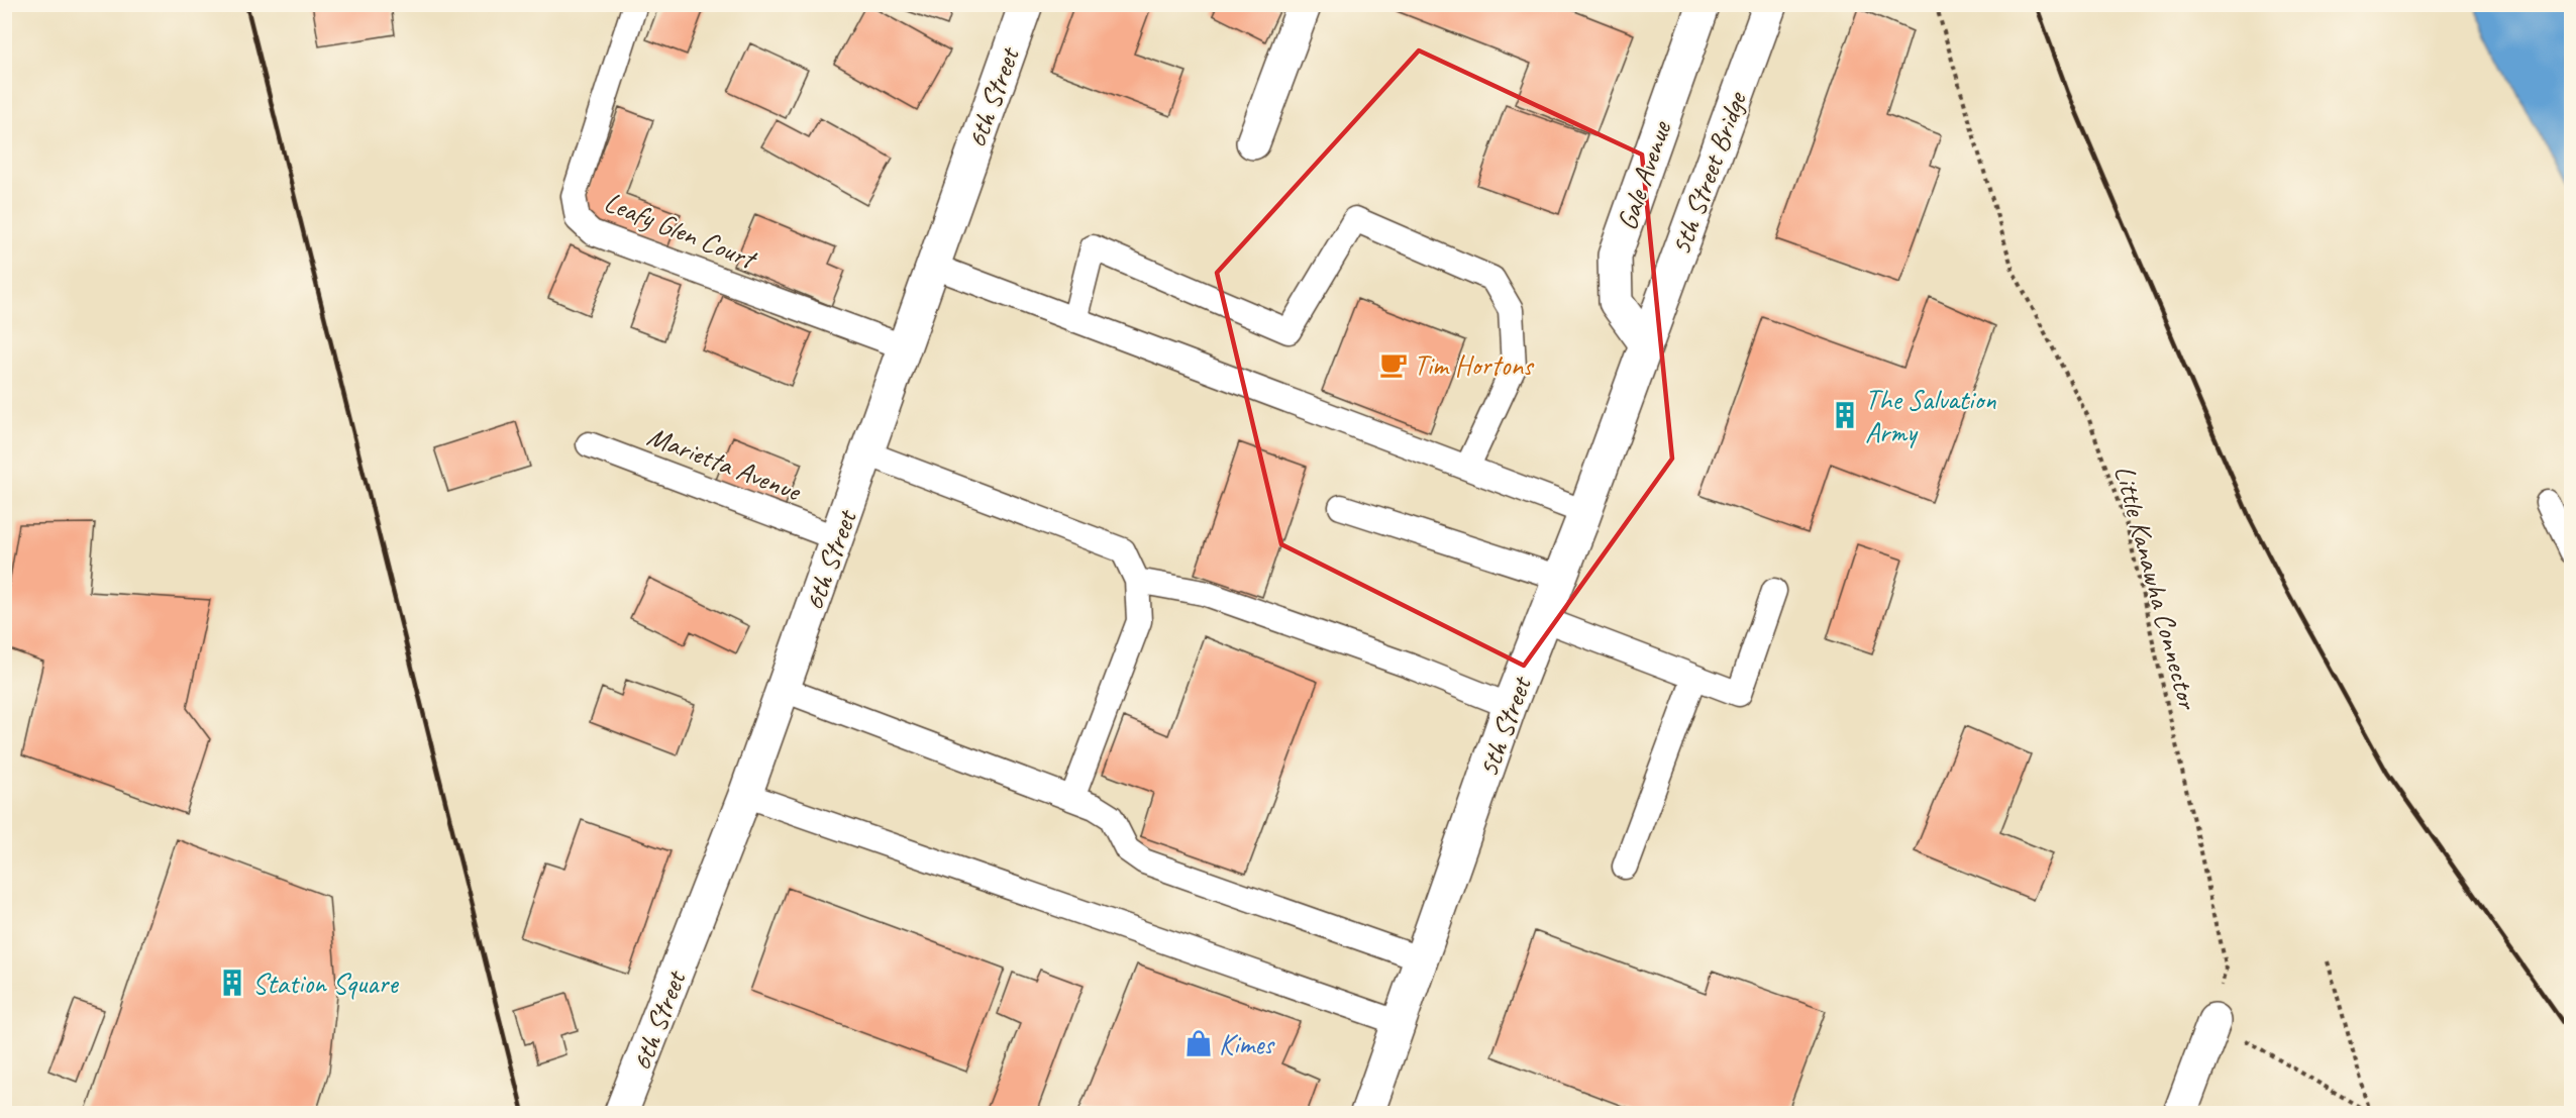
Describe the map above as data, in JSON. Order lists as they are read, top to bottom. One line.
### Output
{"streets":{"street":["6th Street","5th Street Bridge","Gale Avenue","5th Street"],"lane":["Leafy Glen Court","Marietta Avenue"],"path":["Little Kanawha Connector"]},"crossings":[["6th Street","Leafy Glen Court"],["6th Street","Marietta Avenue"],["5th Street Bridge","Gale Avenue"],["5th Street Bridge","5th Street"],["Gale Avenue","5th Street"]],"places":{"cafe":["Tim Hortons"],"building":["The Salvation Army","Station Square"],"shop":["Kimes"]}}
